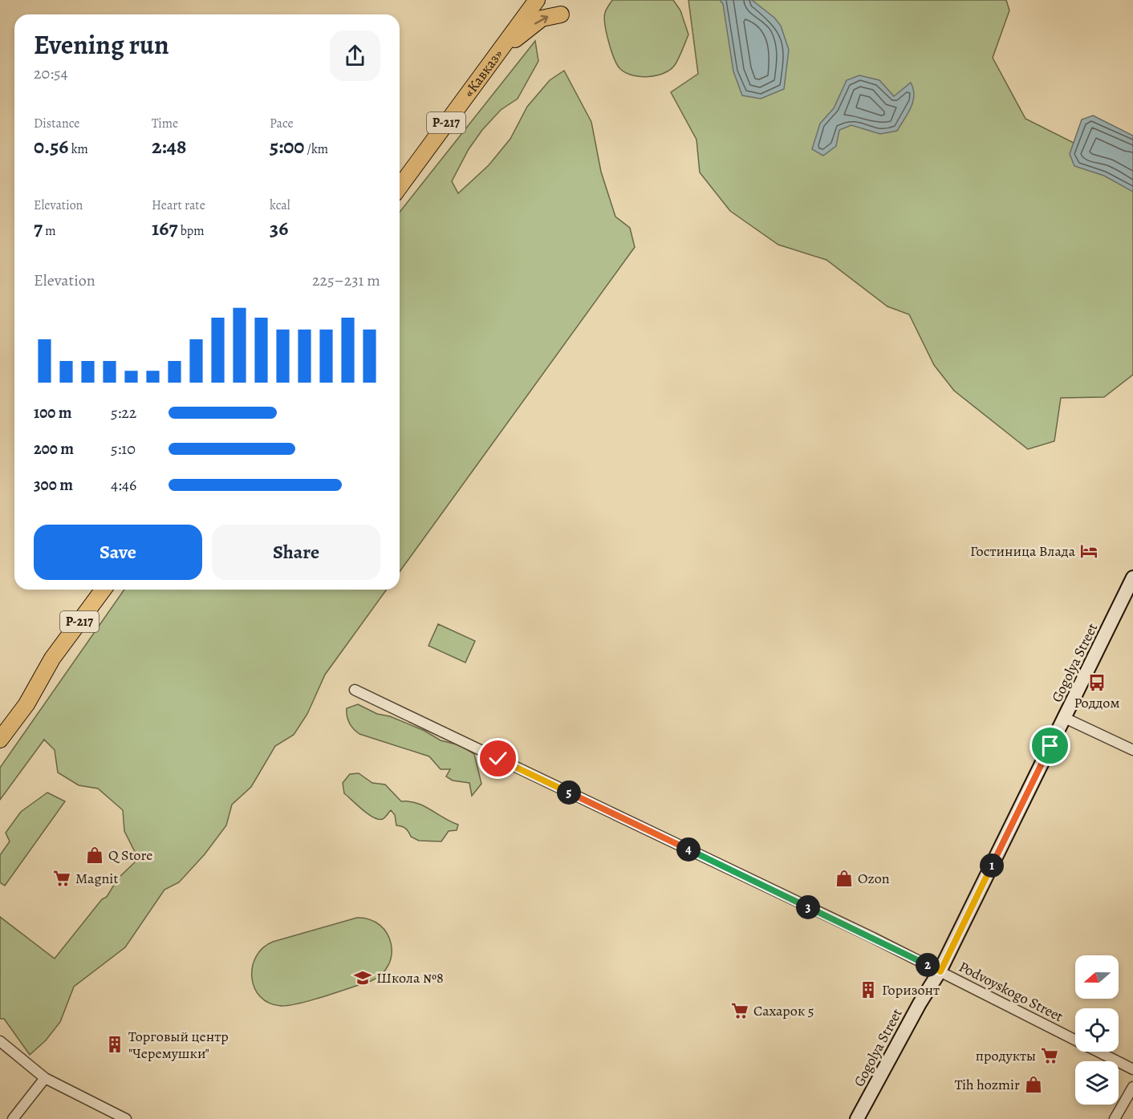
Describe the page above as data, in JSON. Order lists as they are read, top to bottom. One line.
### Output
{"streets":{"highway":["«Кавказ»","Р-217"],"main road":["Gogolya Street"],"street":["Podvoyskogo Street"]},"crossings":[["Gogolya Street","Podvoyskogo Street"]],"places":{"hotel":["Гостиница Влада"],"bus stop":["Роддом"],"shop":["Q Store","Ozon","Tih hozmir"],"supermarket":["Magnit","Сахарок 5","продукты"],"school or university":["Школа №8"],"building":["Горизонт","Торговый центр \"Черемушки\""]},"north":"left","page":{"heading":["Evening run","20:54"],"stats":[["Distance","0.56 km"],["Time","2:48"],["Pace","5:00 /km"],["Elevation","7 m"],["Heart rate","167 bpm"],["kcal","36"]],"chart":["Elevation","225–231 m"],"list":[{"name":"100 m","note":"5:22"},{"name":"200 m","note":"5:10"},{"name":"300 m","note":"4:46"}],"buttons":["Save","Share"],"pins":["5","4","1","3","2"]}}
